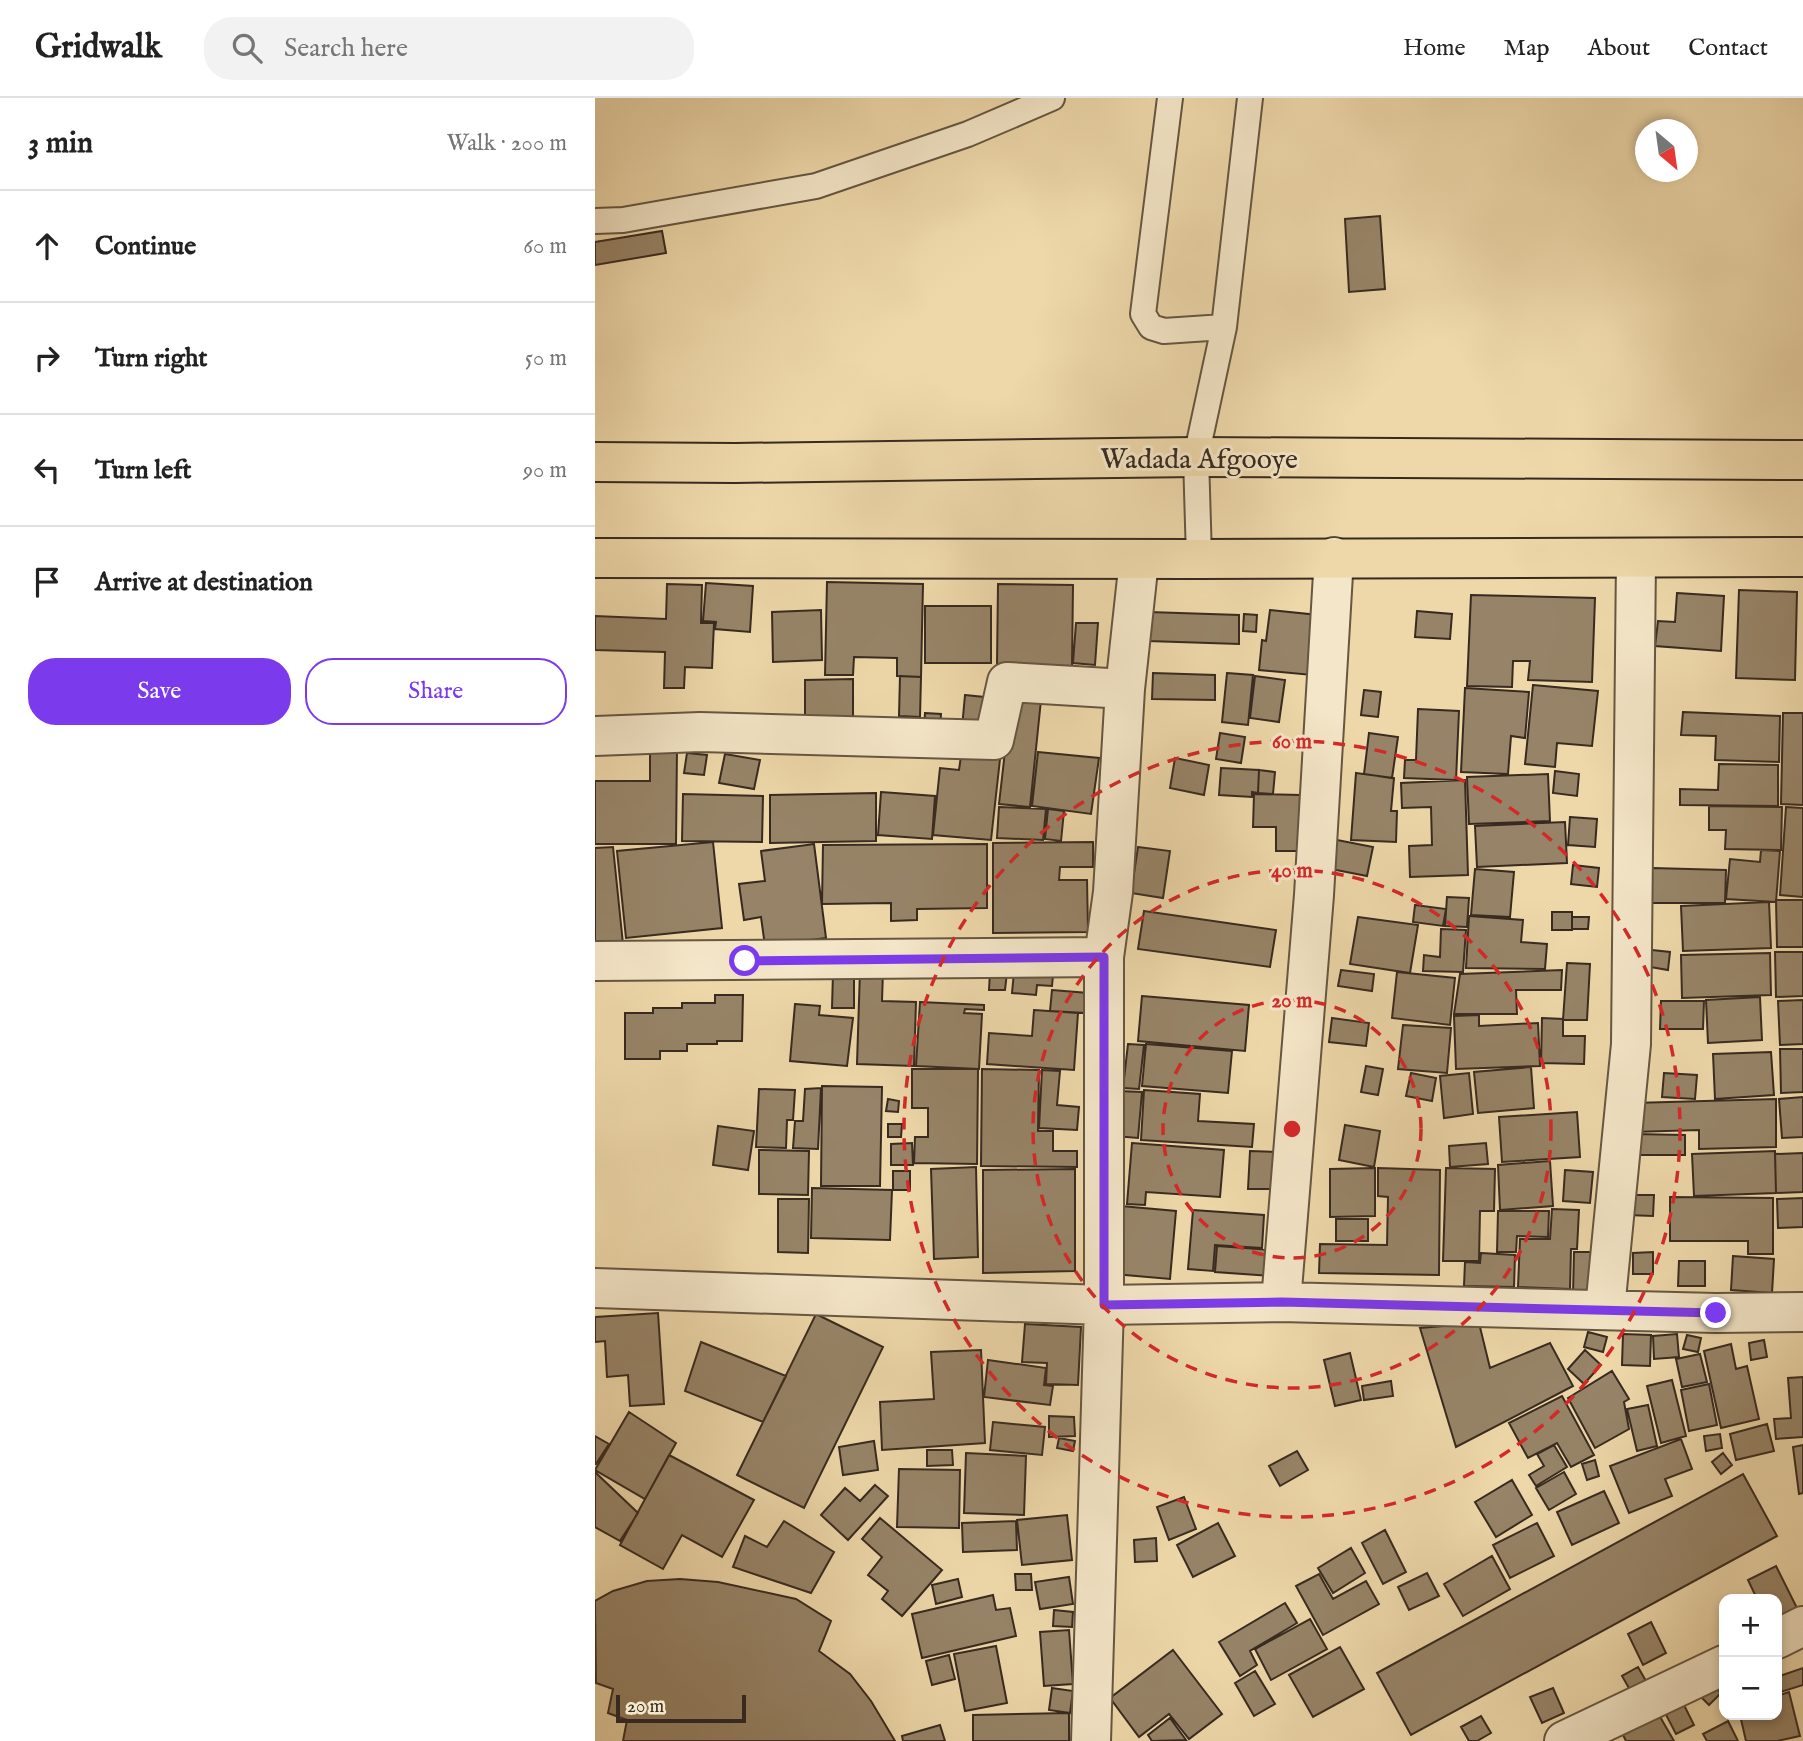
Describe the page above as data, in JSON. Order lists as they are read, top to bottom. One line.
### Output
{"streets":{"highway":["Wadada Afgooye"]},"scale_bar":"20 m","north":"bottom right","page":{"header":"Gridwalk","search":"Search here","nav":["Home","Map","About","Contact"],"heading":["3 min","Walk · 200 m"],"list":[["Continue","60 m"],["Turn right","50 m"],["Turn left","90 m"],"Arrive at destination"],"buttons":["Save","Share"],"map_buttons":["+","−"],"scale":"20 m"},"rings":["60 m","40 m","20 m"]}
